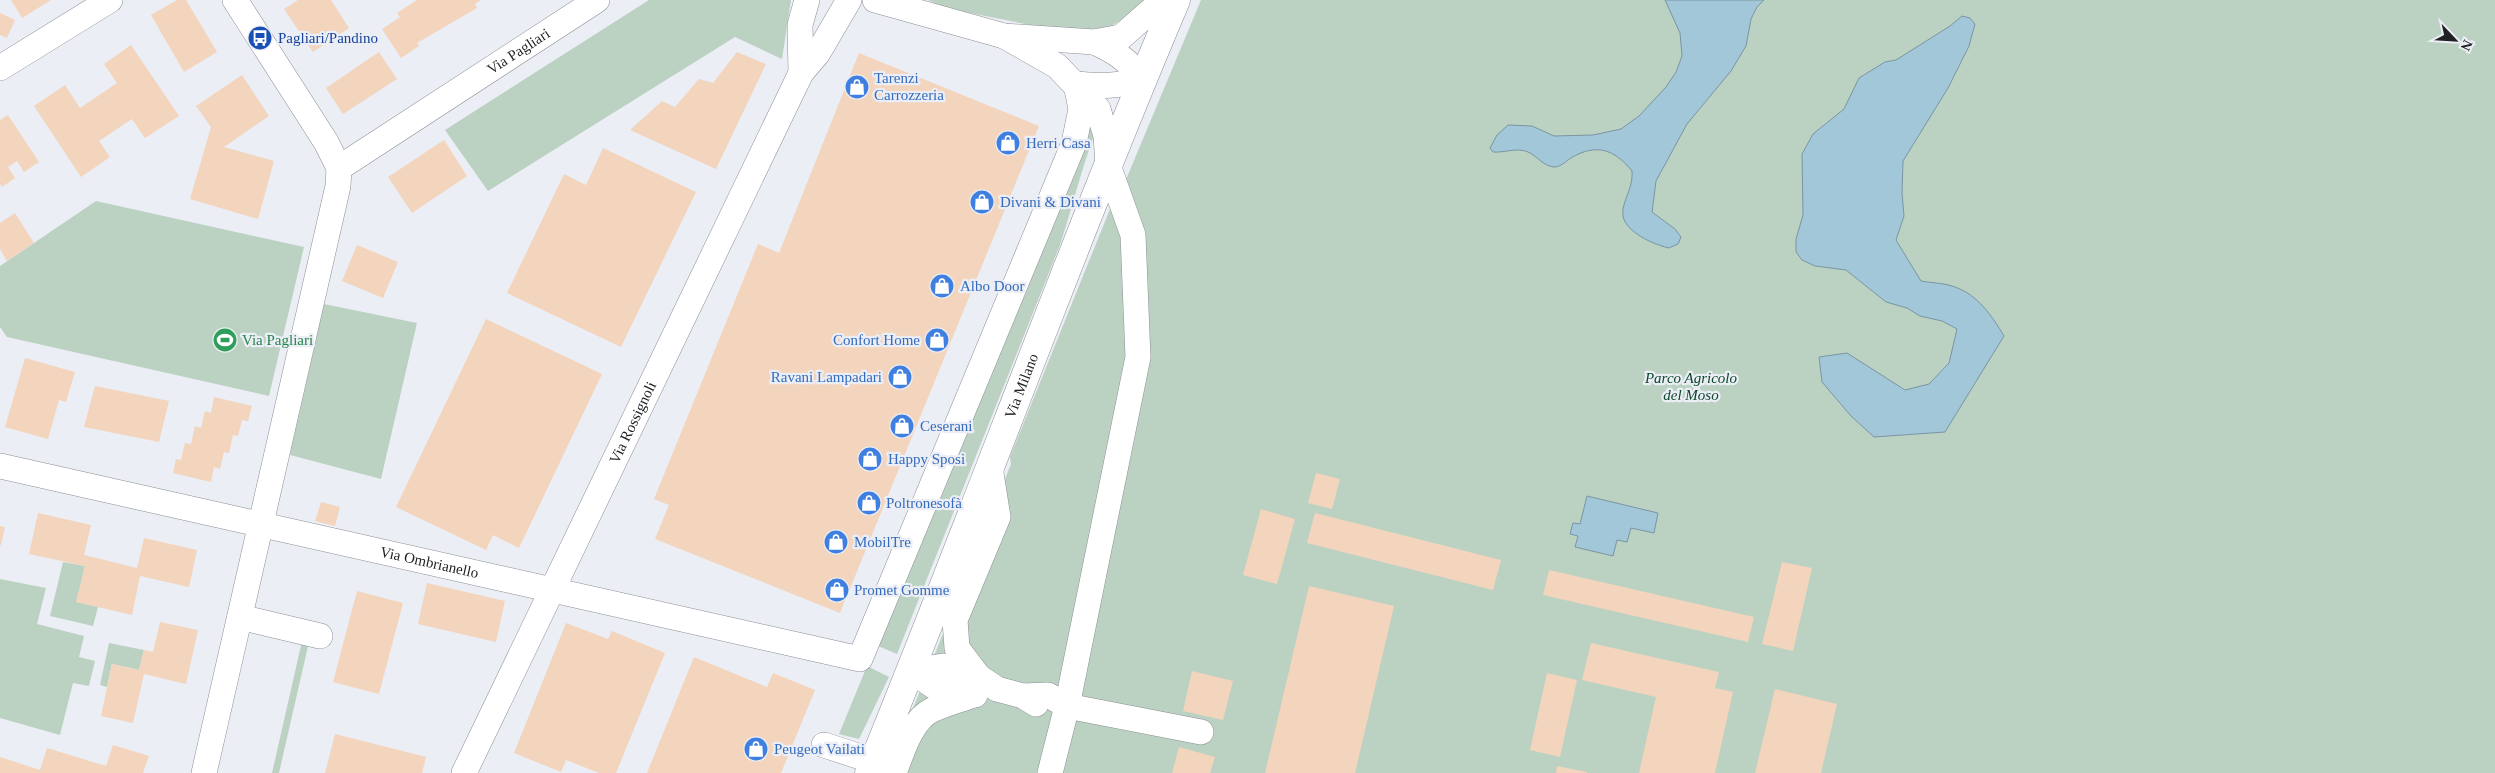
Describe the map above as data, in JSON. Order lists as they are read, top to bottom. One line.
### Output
{"streets":{"main road":["Via Milano"],"street":["Via Pagliari","Via Rossignoli","Via Ombrianello"]},"crossings":[["Via Rossignoli","Via Ombrianello"]],"parks":["Parco Agricolo del Moso"],"places":{"bus stop":["Pagliari/Pandino"],"shop":["Tarenzi Carrozzeria","Herri Casa","Divani & Divani","Albo Door","Confort Home","Ravani Lampadari","Ceserani","Happy Sposi","Poltronesofà","MobilTre","Promet Gomme","Peugeot Vailati"],"sports":["Via Pagliari"]},"north":"bottom right"}
